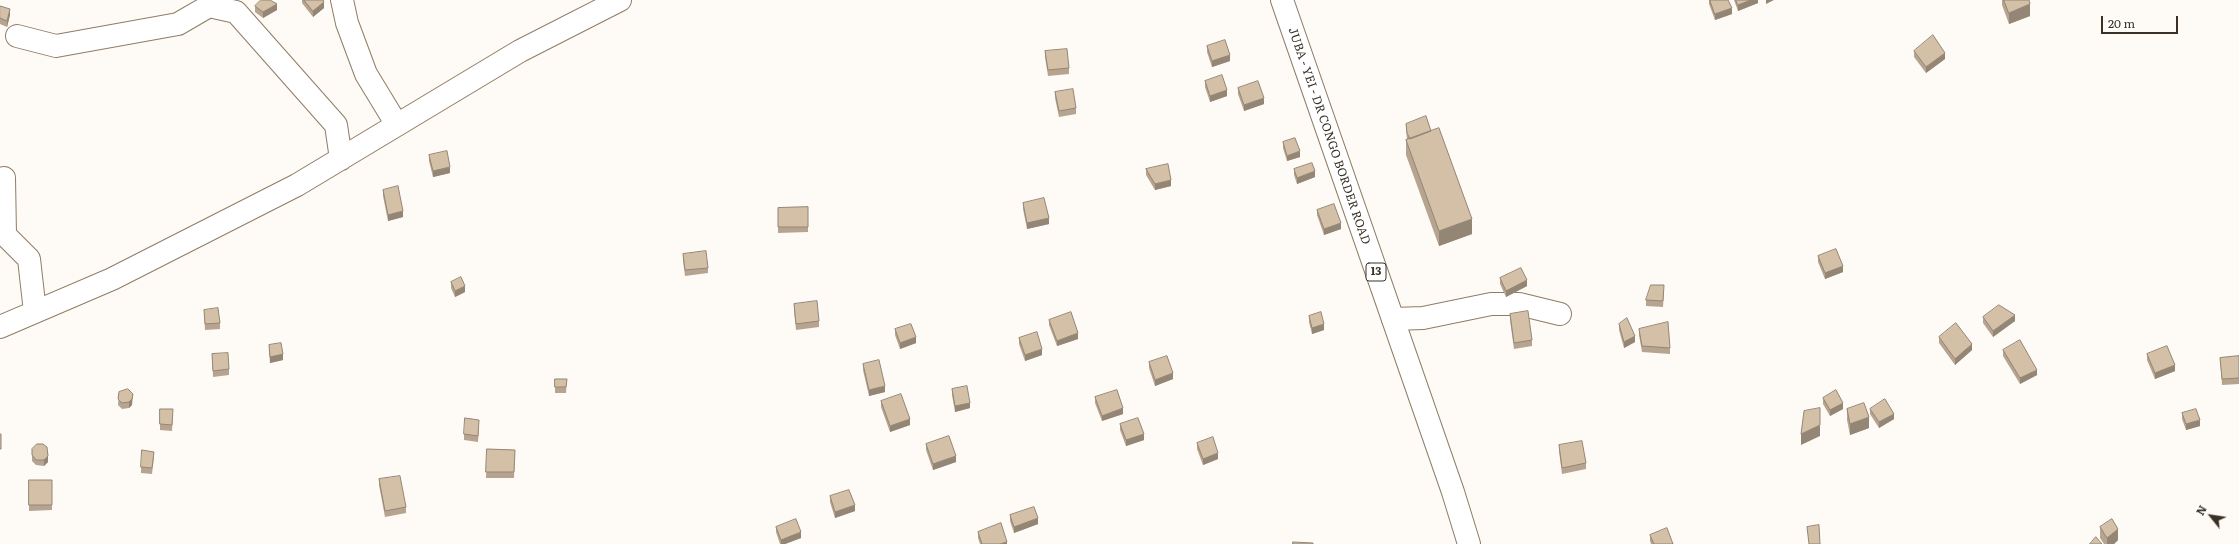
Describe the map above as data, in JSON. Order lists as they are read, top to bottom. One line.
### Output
{"streets":{"street":["JUBA - YEI - DR CONGO BORDER ROAD","13"]},"scale_bar":"20 m","north":"top left"}
